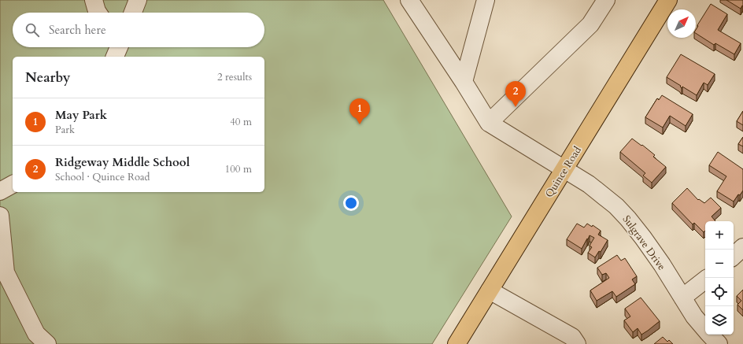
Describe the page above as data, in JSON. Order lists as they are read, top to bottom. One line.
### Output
{"streets":{"main road":["Quince Road"],"street":["Sulgrave Drive"]},"crossings":[["Quince Road","Sulgrave Drive"]],"north":"top right","page":{"search":"Search here","heading":["Nearby","2 results"],"pins":["2","1"],"list":[{"mark":"1","name":"May Park","note":"Park","value":"40 m"},{"mark":"2","name":"Ridgeway Middle School","note":"School · Quince Road","value":"100 m"}],"map_buttons":["+","−"]}}
